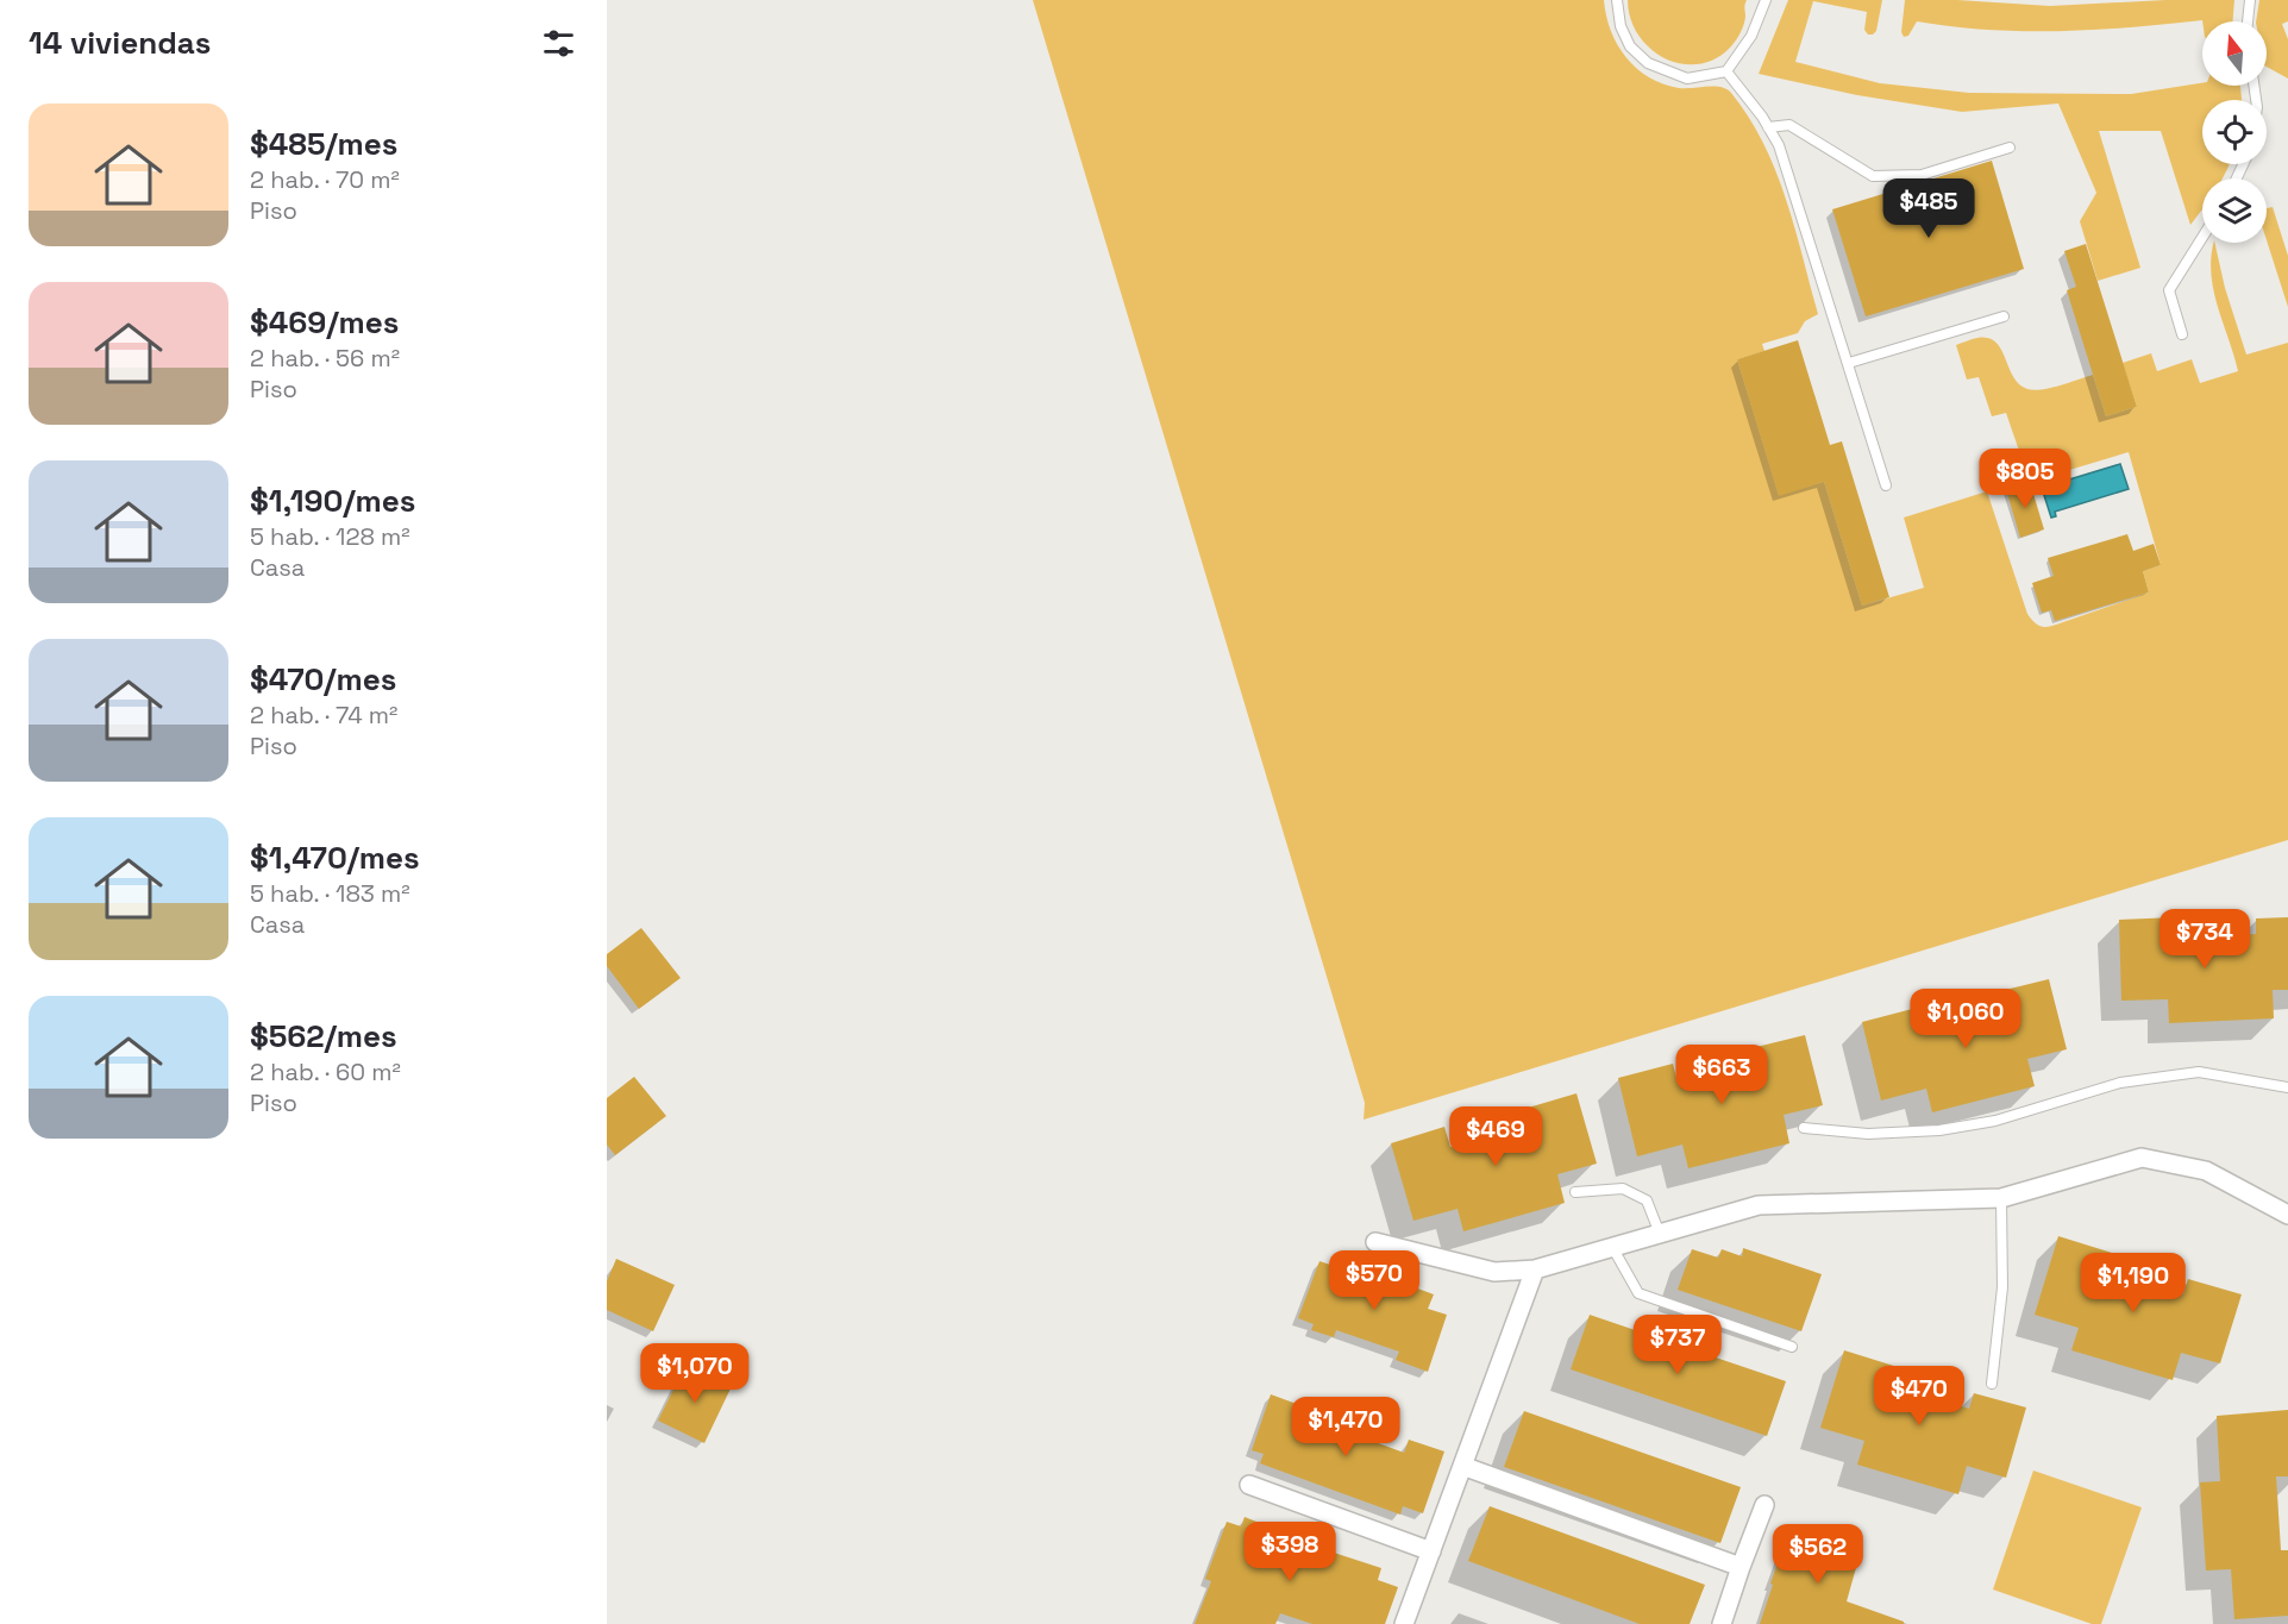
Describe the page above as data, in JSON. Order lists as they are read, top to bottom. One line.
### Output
{"north":"top","page":{"heading":"14 viviendas","list":[{"name":"$485/mes","note":"2 hab. · 70 m² · Piso"},{"name":"$469/mes","note":"2 hab. · 56 m² · Piso"},{"name":"$1,190/mes","note":"5 hab. · 128 m² · Casa"},{"name":"$470/mes","note":"2 hab. · 74 m² · Piso"},{"name":"$1,470/mes","note":"5 hab. · 183 m² · Casa"},{"name":"$562/mes","note":"2 hab. · 60 m² · Piso"}],"price":["$485","$805","$734","$1,060","$663","$469","$570","$1,190","$737","$1,070","$470","$1,470","$398","$562"]}}
